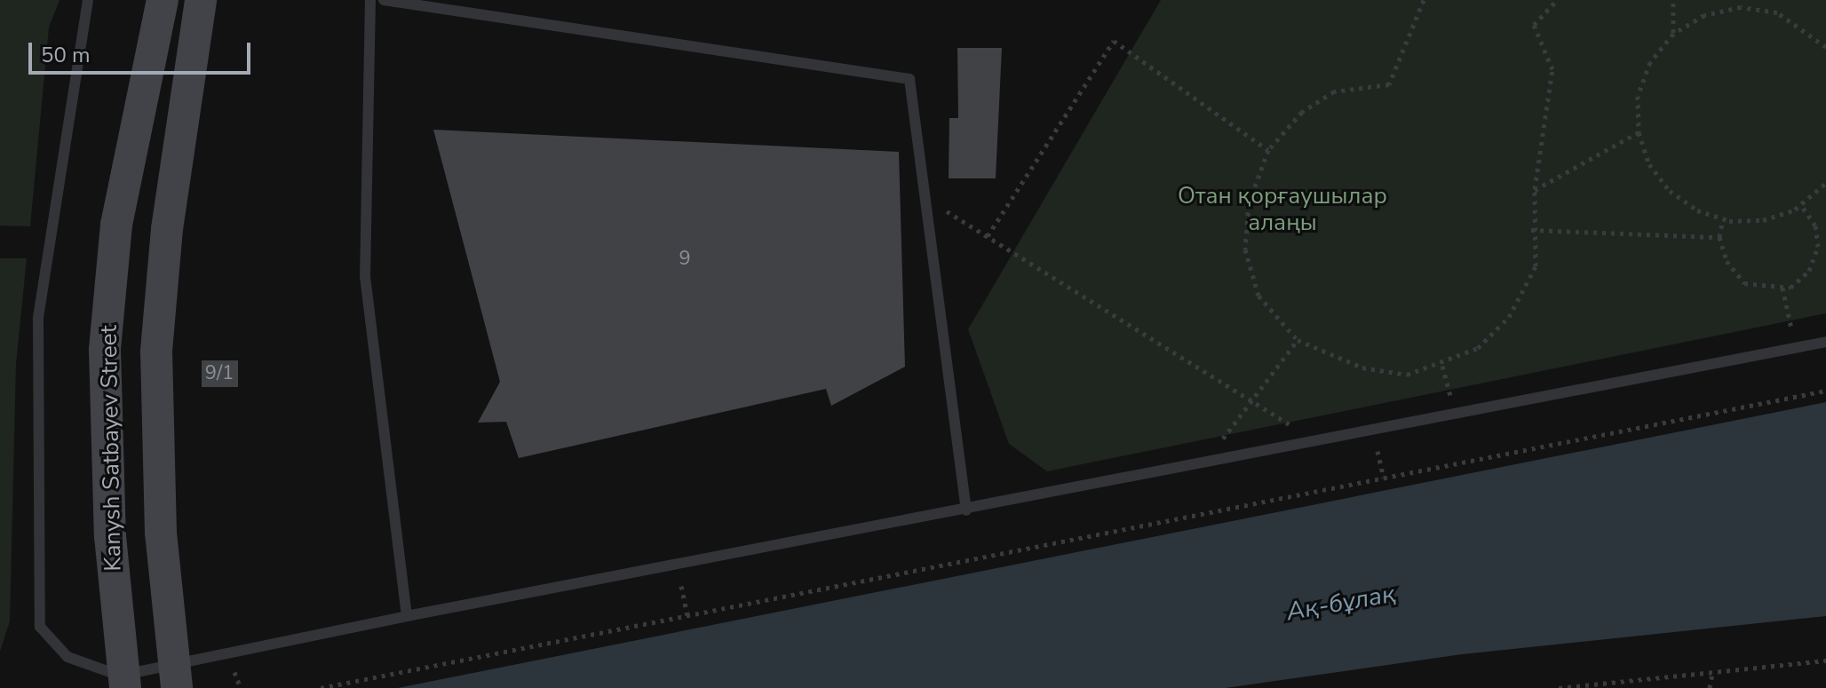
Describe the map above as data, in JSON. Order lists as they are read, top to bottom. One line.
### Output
{"streets":{"main road":["Kanysh Satbayev Street"]},"water":["Ақ-бұлақ"],"parks":["Отан қорғаушылар алаңы"],"house_numbers":["9","9/1"],"scale_bar":"50 m"}
